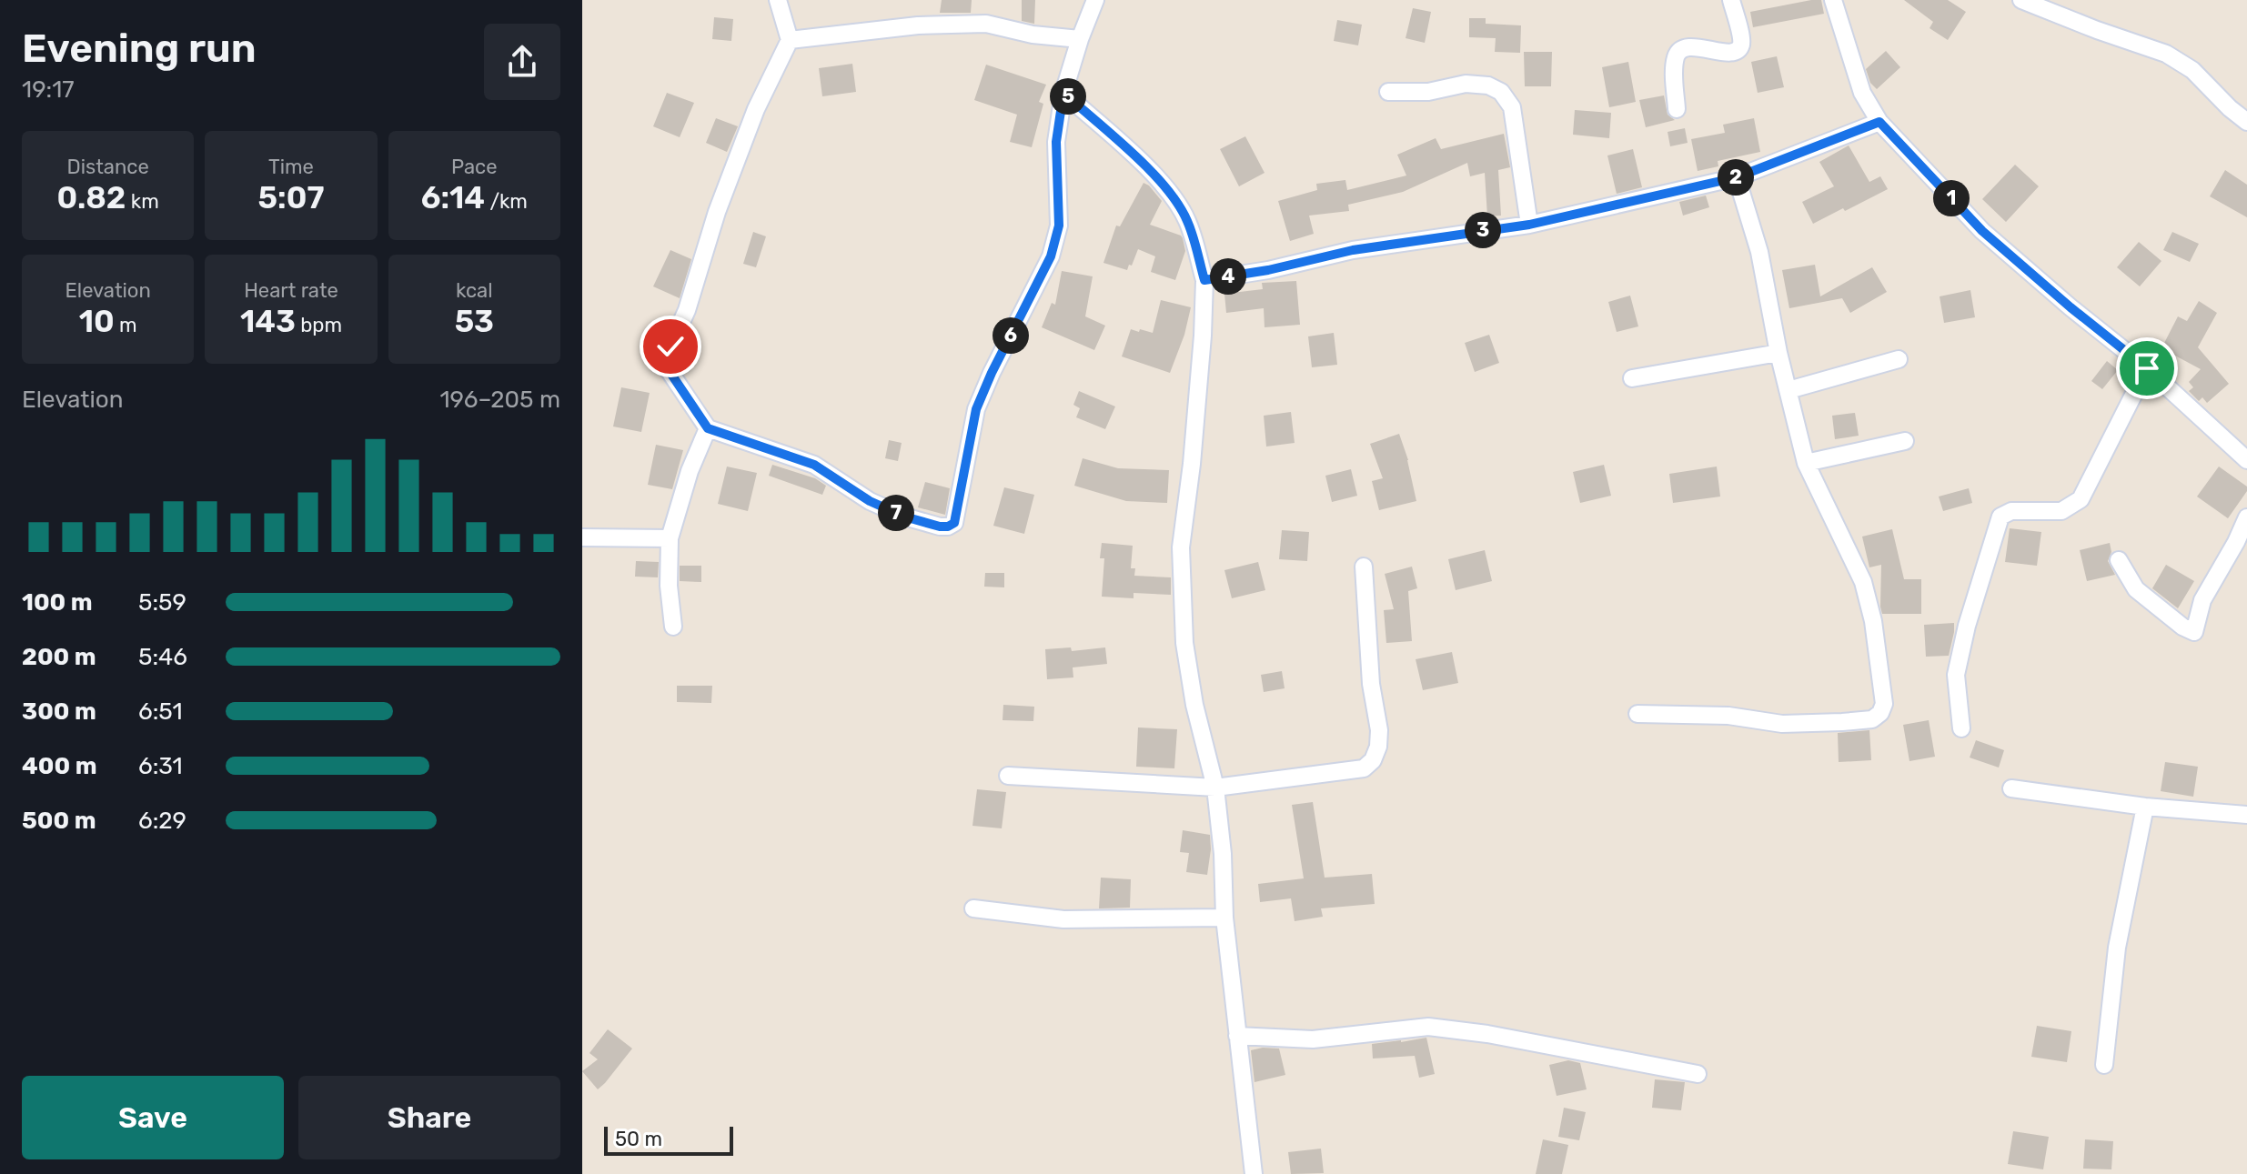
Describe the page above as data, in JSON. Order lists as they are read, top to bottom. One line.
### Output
{"scale_bar":"50 m","page":{"heading":["Evening run","19:17"],"pins":["5","2","1","3","4","6","7"],"stats":[["Distance","0.82 km"],["Time","5:07"],["Pace","6:14 /km"],["Elevation","10 m"],["Heart rate","143 bpm"],["kcal","53"]],"chart":["Elevation","196–205 m"],"list":[{"name":"100 m","note":"5:59"},{"name":"200 m","note":"5:46"},{"name":"300 m","note":"6:51"},{"name":"400 m","note":"6:31"},{"name":"500 m","note":"6:29"}],"buttons":["Save","Share"],"scale":"50 m"}}
